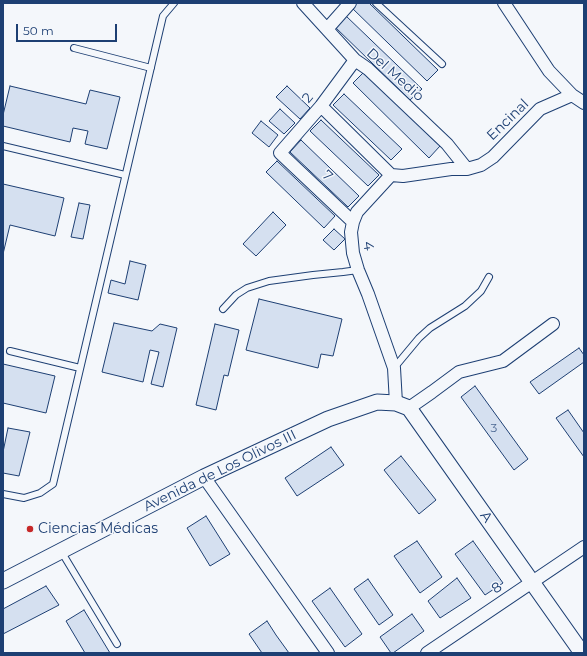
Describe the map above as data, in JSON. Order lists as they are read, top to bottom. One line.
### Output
{"streets":{"street":["Del Medio","2","Encinal","7","4","Avenida de Los Olivos III","A","8"]},"crossings":[["Del Medio","2"],["Del Medio","Encinal"],["2","7"],["7","4"],["4","Avenida de Los Olivos III"],["4","A"],["Avenida de Los Olivos III","A"],["A","8"]],"places":["Ciencias Médicas"],"house_numbers":["3"],"scale_bar":"50 m"}
